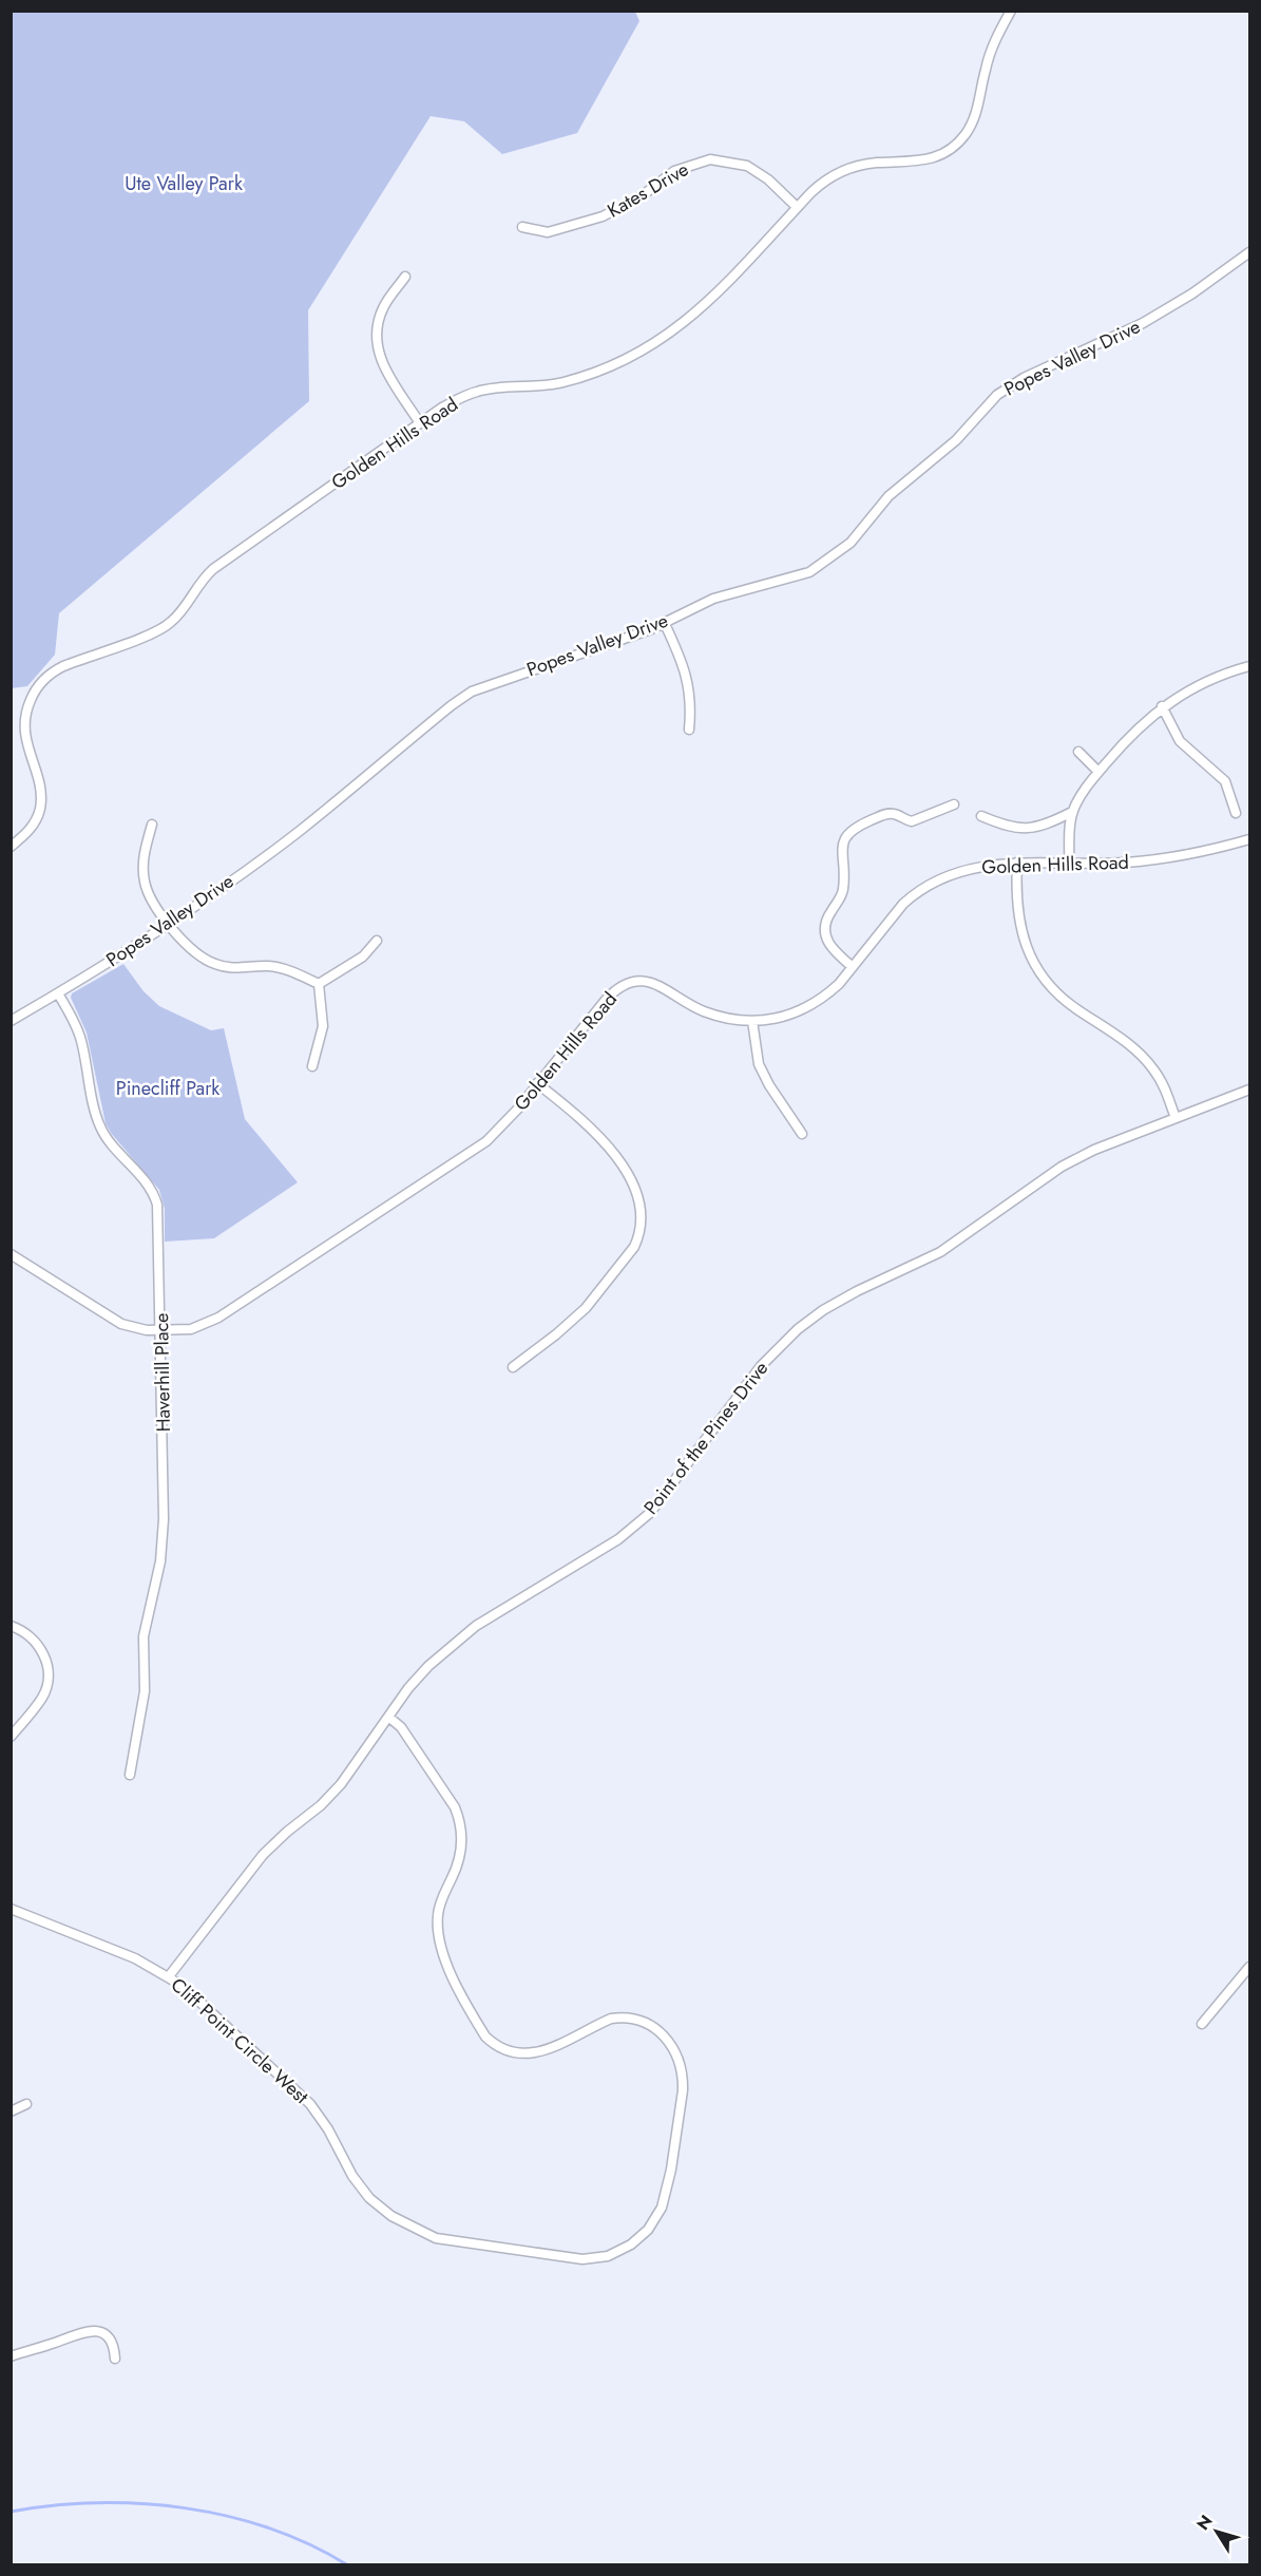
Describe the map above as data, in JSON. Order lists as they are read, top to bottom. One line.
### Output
{"streets":{"street":["Kates Drive","Popes Valley Drive","Golden Hills Road","Haverhill Place","Point of the Pines Drive","Cliff Point Circle West"]},"crossings":[["Kates Drive","Golden Hills Road"],["Popes Valley Drive","Haverhill Place"],["Golden Hills Road","Haverhill Place"],["Point of the Pines Drive","Cliff Point Circle West"]],"parks":["Ute Valley Park","Pinecliff Park"],"north":"top left"}
